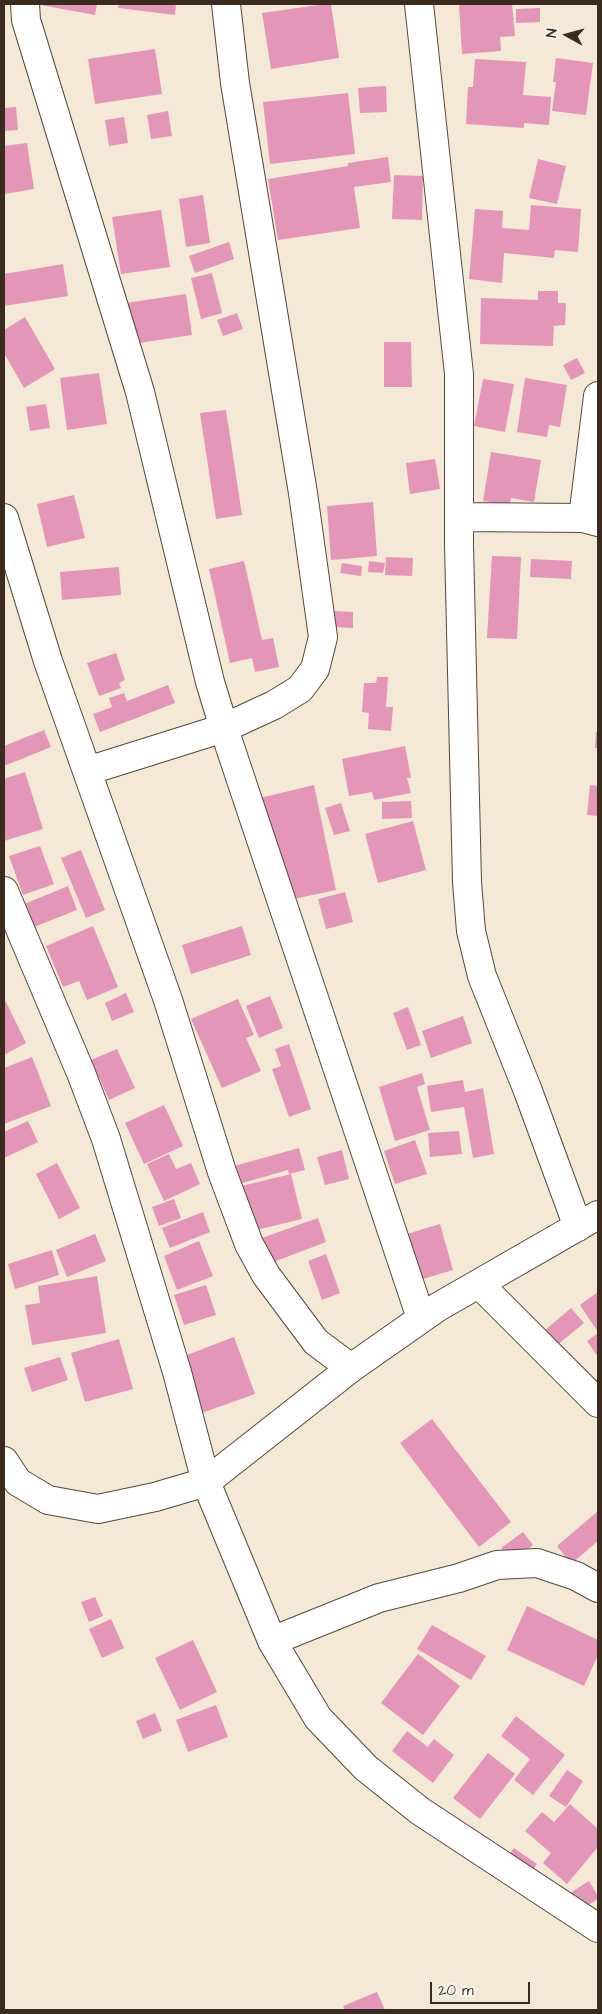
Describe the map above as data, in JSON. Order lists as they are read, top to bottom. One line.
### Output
{"scale_bar":"20 m","north":"left"}
